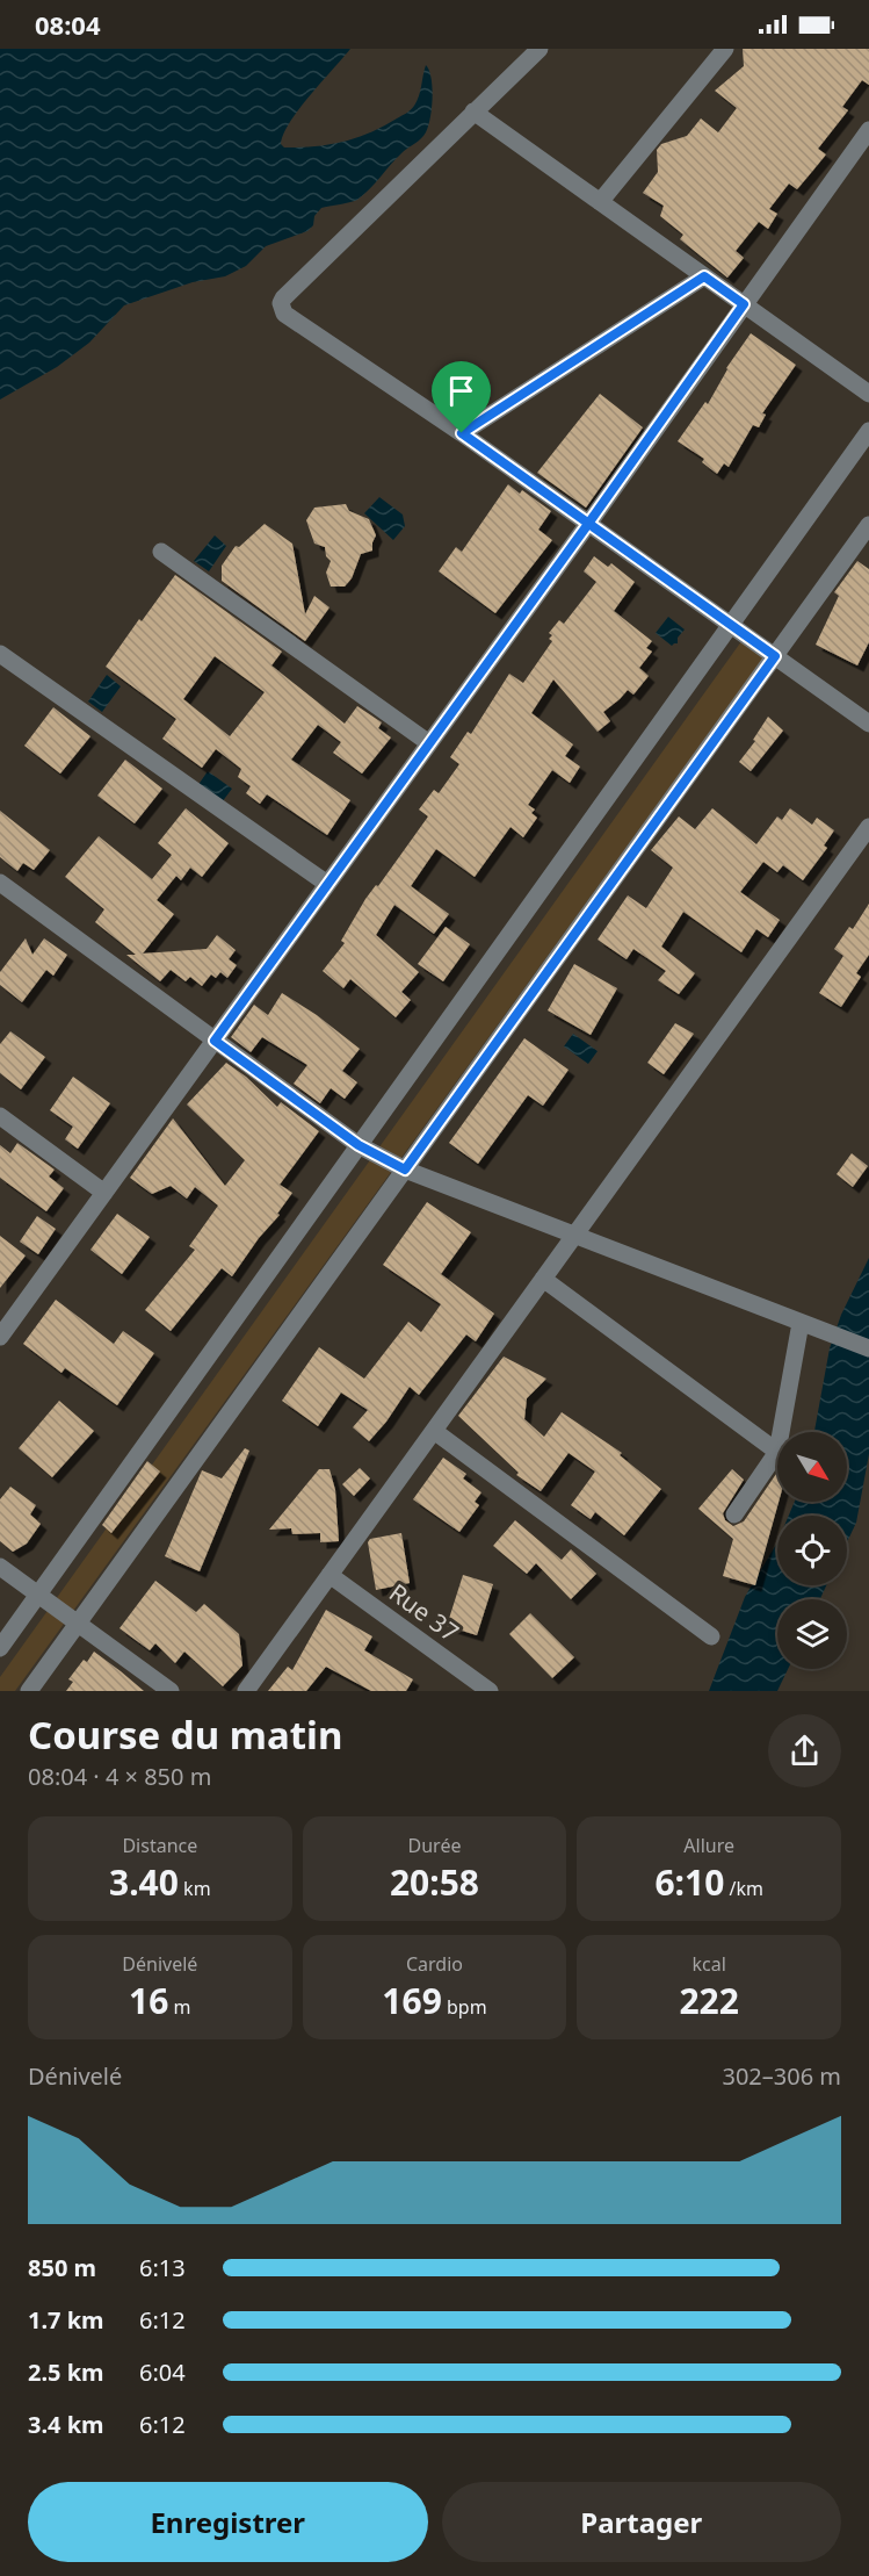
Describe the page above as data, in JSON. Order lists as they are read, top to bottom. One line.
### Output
{"streets":{"street":["Rue 37"]},"north":"bottom right","page":{"status":"08:04","heading":["Course du matin","08:04 · 4 × 850 m"],"stats":[["Distance","3.40 km"],["Durée","20:58"],["Allure","6:10 /km"],["Dénivelé","16 m"],["Cardio","169 bpm"],["kcal","222"]],"chart":["Dénivelé","302–306 m"],"list":[{"name":"850 m","note":"6:13"},{"name":"1.7 km","note":"6:12"},{"name":"2.5 km","note":"6:04"},{"name":"3.4 km","note":"6:12"}],"buttons":["Enregistrer","Partager"]}}
